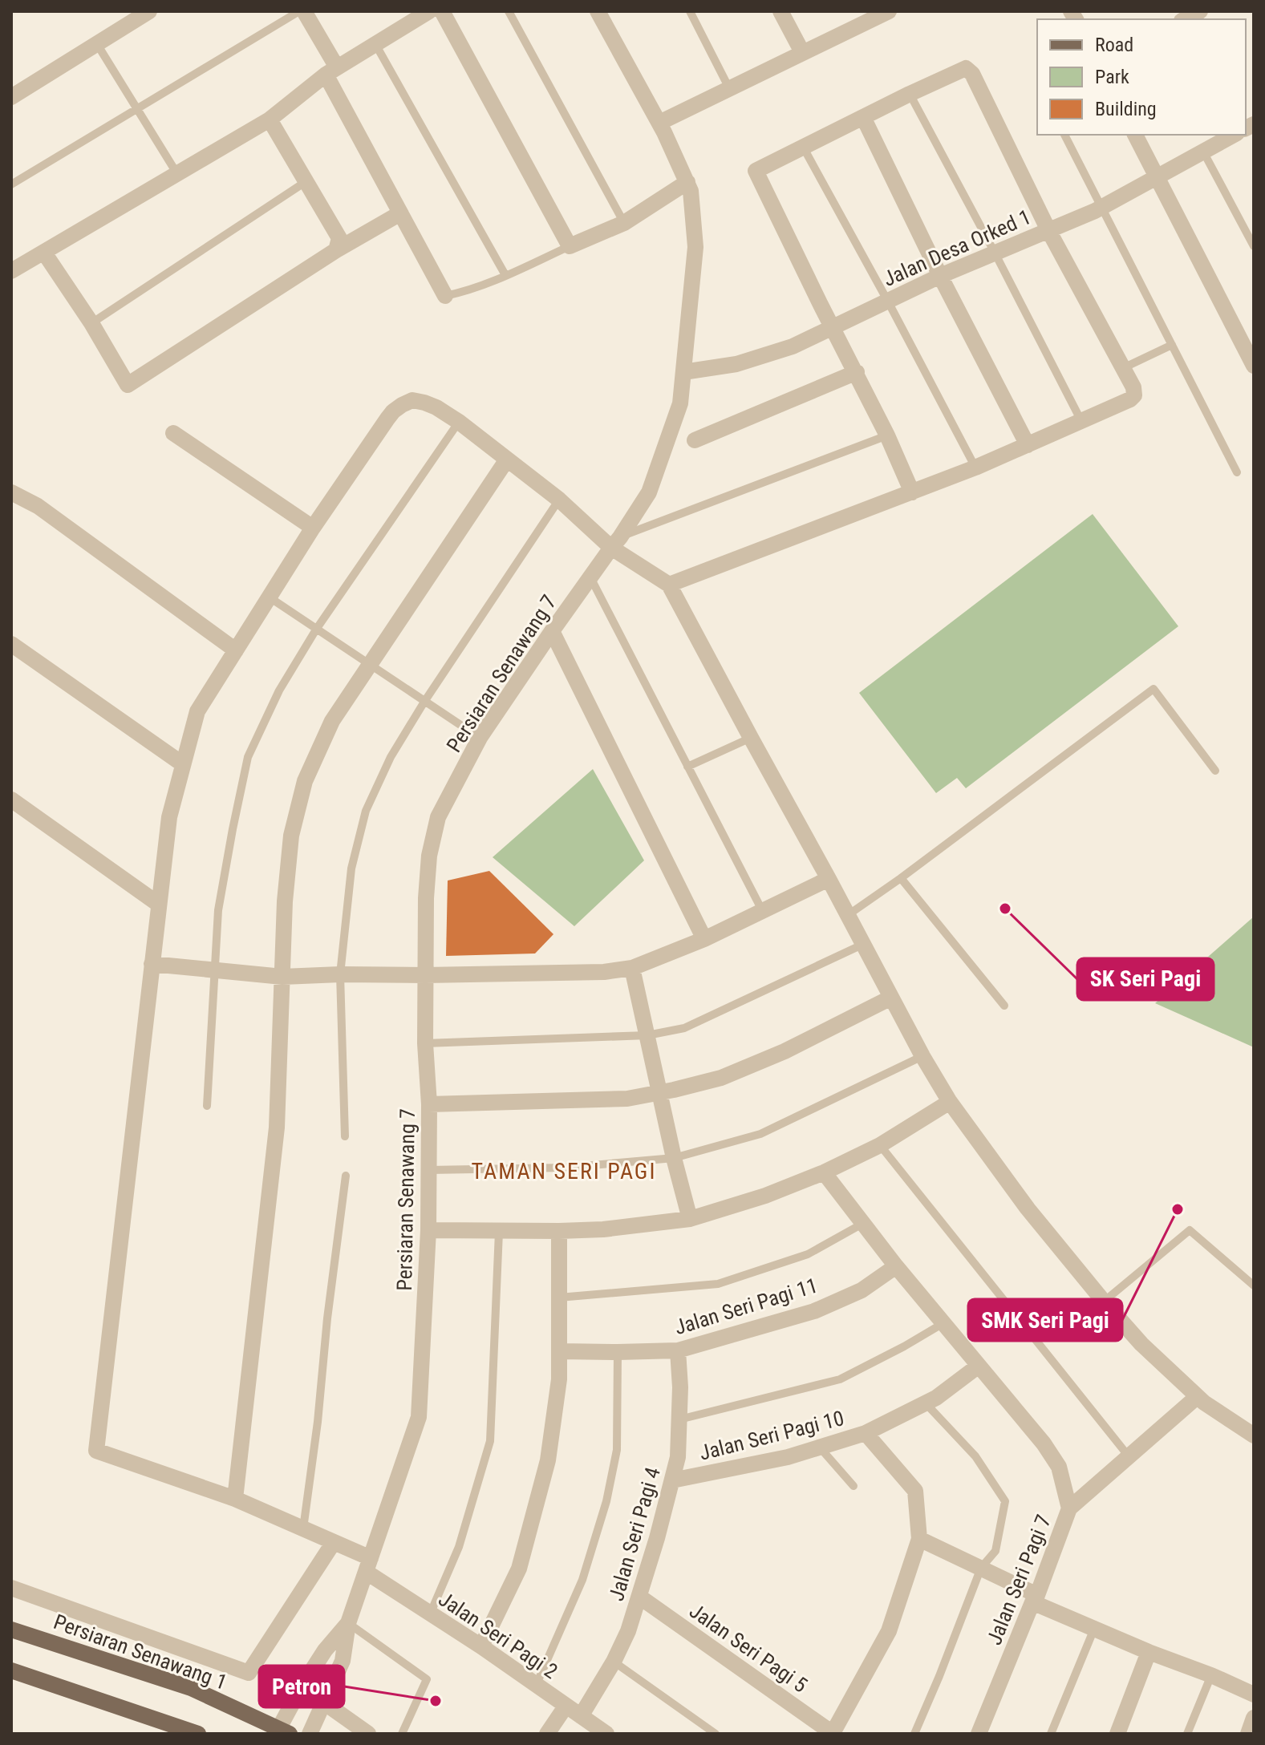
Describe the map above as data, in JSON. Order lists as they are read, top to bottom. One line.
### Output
{"streets":{"main road":["Persiaran Senawang 1"],"street":["Jalan Desa Orked 1","Persiaran Senawang 7","Jalan Seri Pagi 11","Jalan Seri Pagi 10","Jalan Seri Pagi 4","Jalan Seri Pagi 7","Jalan Seri Pagi 2","Jalan Seri Pagi 5"]},"crossings":[["Jalan Desa Orked 1","Persiaran Senawang 7"],["Persiaran Senawang 7","Jalan Seri Pagi 2"],["Jalan Seri Pagi 11","Jalan Seri Pagi 4"],["Jalan Seri Pagi 11","Jalan Seri Pagi 7"],["Jalan Seri Pagi 10","Jalan Seri Pagi 4"],["Jalan Seri Pagi 10","Jalan Seri Pagi 7"],["Jalan Seri Pagi 4","Jalan Seri Pagi 2"],["Jalan Seri Pagi 4","Jalan Seri Pagi 5"]],"districts":["TAMAN SERI PAGI"],"places":["SK Seri Pagi","SMK Seri Pagi","Petron"],"legend":["Road","Park","Building"]}
